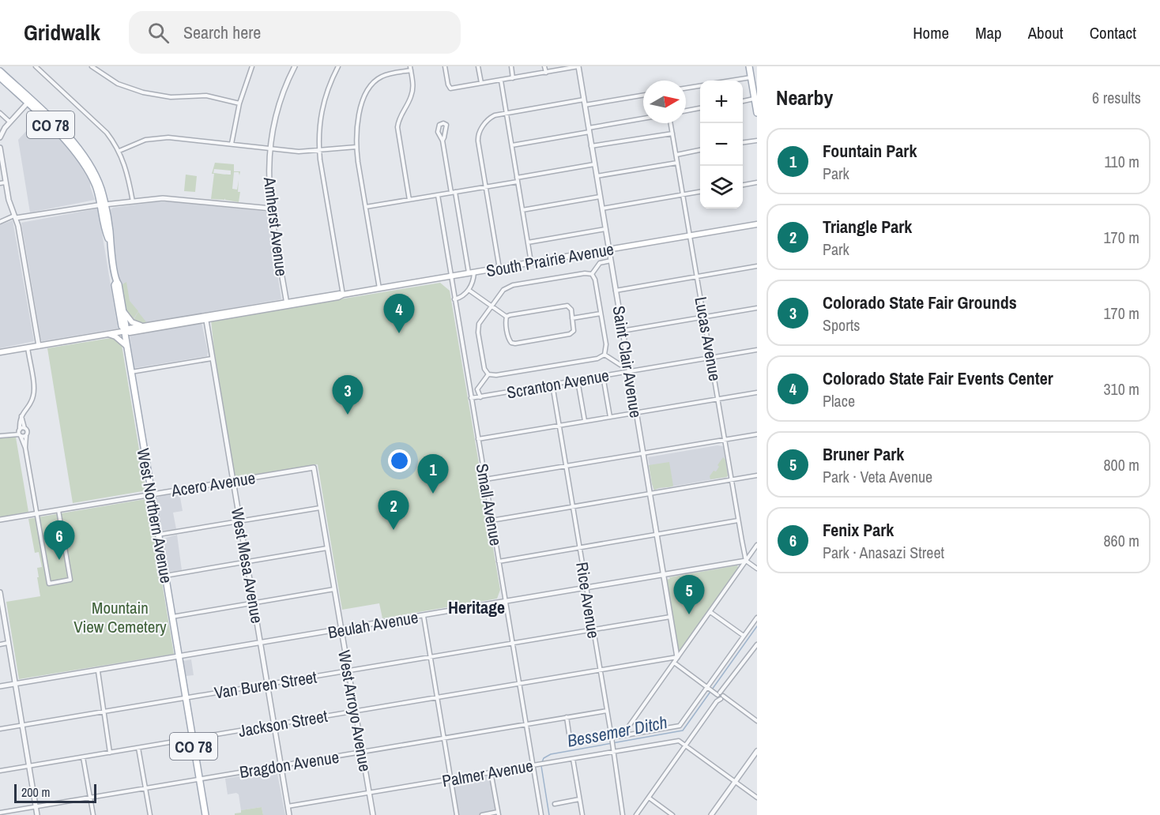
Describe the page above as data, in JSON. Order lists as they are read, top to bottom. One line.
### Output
{"streets":{"main road":["CO 78","South Prairie Avenue","West Northern Avenue"],"street":["Amherst Avenue","Lucas Avenue","Saint Clair Avenue","Scranton Avenue","Acero Avenue","Small Avenue","West Mesa Avenue","Rice Avenue","Beulah Avenue","Van Buren Street","West Arroyo Avenue","Jackson Street","Bragdon Avenue","Palmer Avenue"]},"crossings":[["Amherst Avenue","South Prairie Avenue"],["South Prairie Avenue","Lucas Avenue"],["South Prairie Avenue","Saint Clair Avenue"],["South Prairie Avenue","Small Avenue"],["South Prairie Avenue","West Northern Avenue"],["South Prairie Avenue","West Mesa Avenue"],["Lucas Avenue","Scranton Avenue"],["Lucas Avenue","Beulah Avenue"],["Saint Clair Avenue","Scranton Avenue"],["Saint Clair Avenue","Beulah Avenue"],["Saint Clair Avenue","Van Buren Street"],["Saint Clair Avenue","Jackson Street"],["Scranton Avenue","Small Avenue"],["Scranton Avenue","Rice Avenue"],["Acero Avenue","West Northern Avenue"],["Acero Avenue","West Mesa Avenue"],["Acero Avenue","West Arroyo Avenue"],["Small Avenue","Beulah Avenue"],["Small Avenue","Van Buren Street"],["Small Avenue","Jackson Street"],["Small Avenue","Bragdon Avenue"],["Small Avenue","Palmer Avenue"],["West Northern Avenue","Beulah Avenue"],["West Northern Avenue","Van Buren Street"],["West Northern Avenue","Jackson Street"],["West Northern Avenue","Bragdon Avenue"],["West Mesa Avenue","Beulah Avenue"],["West Mesa Avenue","Van Buren Street"],["West Mesa Avenue","Jackson Street"],["West Mesa Avenue","Bragdon Avenue"],["West Mesa Avenue","Palmer Avenue"],["Rice Avenue","Beulah Avenue"],["Rice Avenue","Van Buren Street"],["Rice Avenue","Jackson Street"],["Rice Avenue","Bragdon Avenue"],["Rice Avenue","Palmer Avenue"],["Beulah Avenue","West Arroyo Avenue"],["Van Buren Street","West Arroyo Avenue"],["West Arroyo Avenue","Jackson Street"],["West Arroyo Avenue","Bragdon Avenue"],["West Arroyo Avenue","Palmer Avenue"]],"districts":["Heritage"],"water":["Bessemer Ditch"],"parks":["Mountain View Cemetery"],"scale_bar":"200 m","north":"right","page":{"header":"Gridwalk","search":"Search here","nav":["Home","Map","About","Contact"],"heading":["Nearby","6 results"],"map_buttons":["+","−"],"list":[{"mark":"1","name":"Fountain Park","note":"Park","value":"110 m"},{"mark":"2","name":"Triangle Park","note":"Park","value":"170 m"},{"mark":"3","name":"Colorado State Fair Grounds","note":"Sports","value":"170 m"},{"mark":"4","name":"Colorado State Fair Events Center","note":"Place","value":"310 m"},{"mark":"5","name":"Bruner Park","note":"Park · Veta Avenue","value":"800 m"},{"mark":"6","name":"Fenix Park","note":"Park · Anasazi Street","value":"860 m"}],"pins":["4","3","1","2","6","5"],"scale":"200 m"}}
